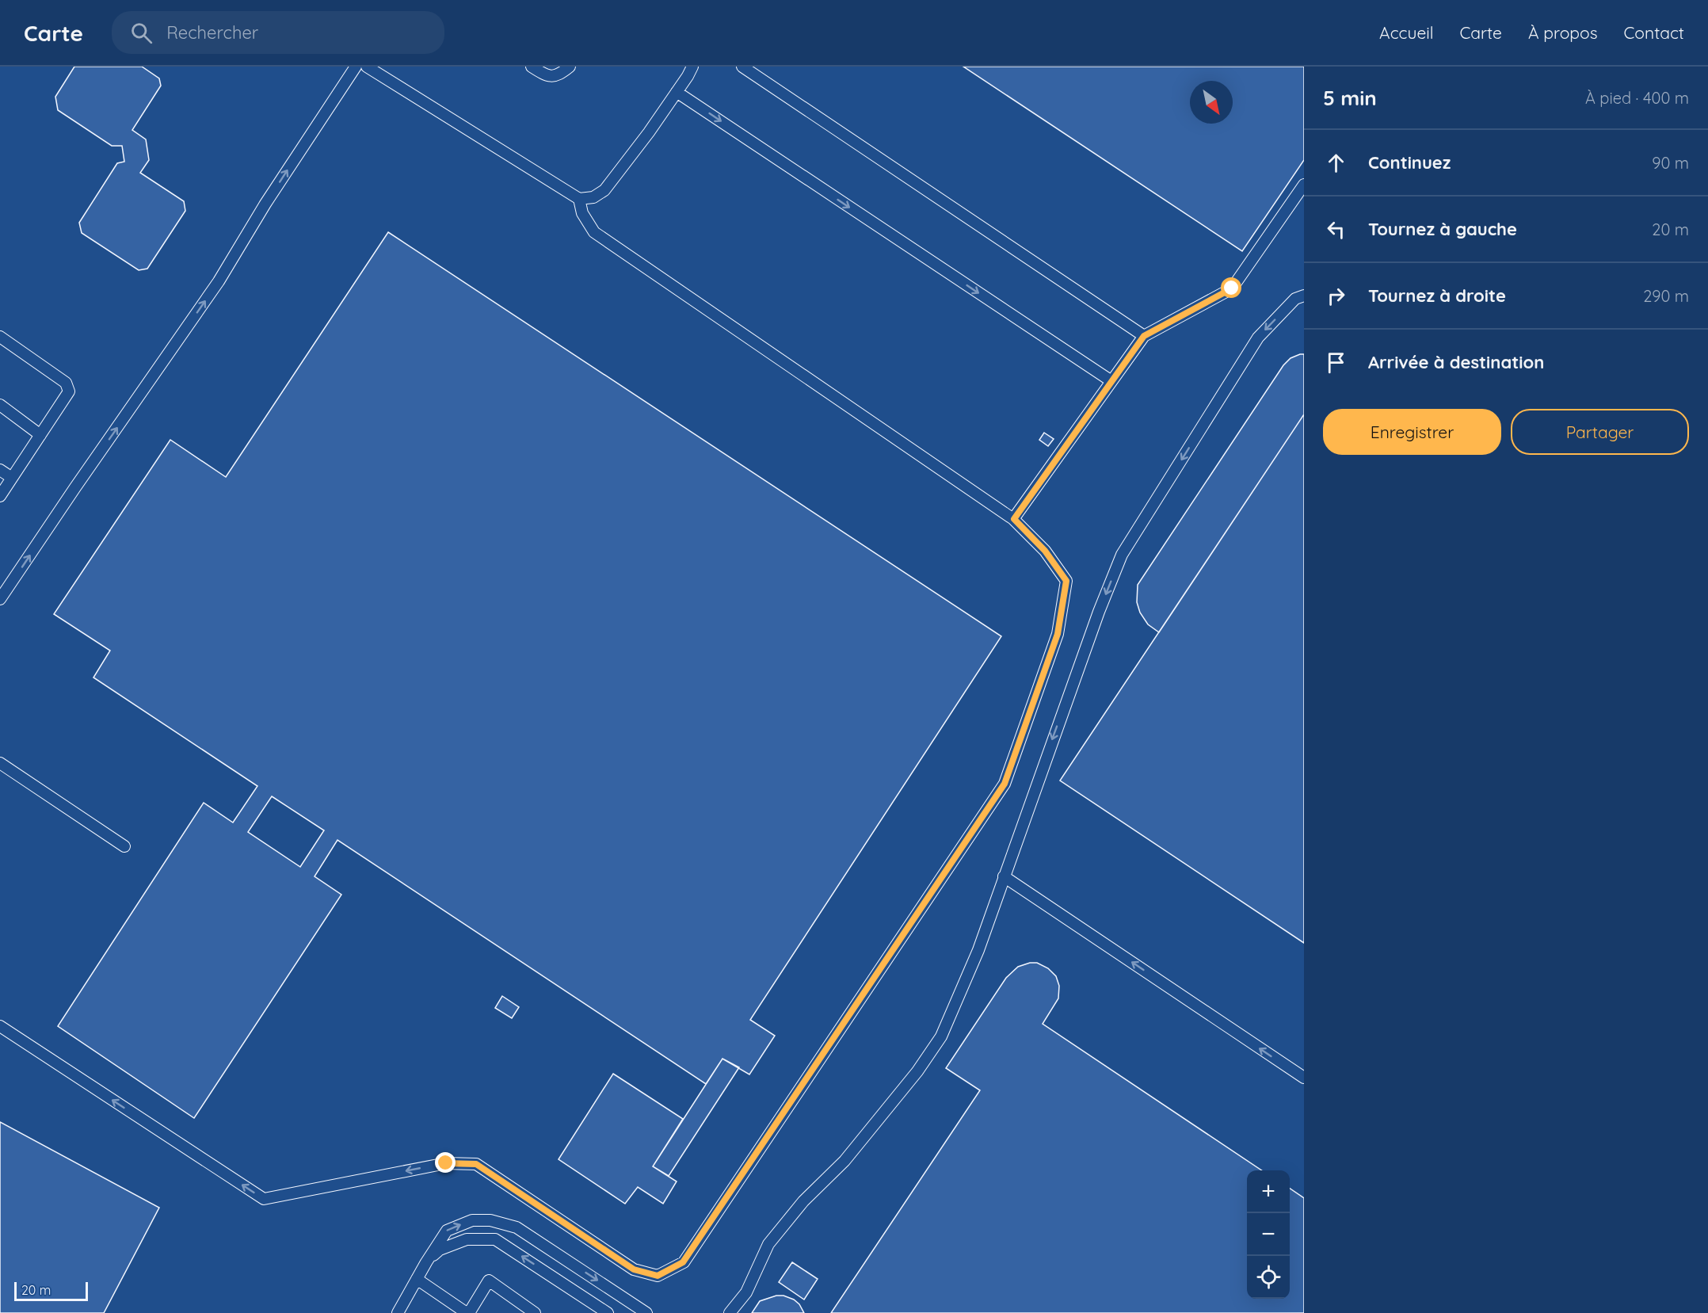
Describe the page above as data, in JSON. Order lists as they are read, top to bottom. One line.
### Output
{"scale_bar":"20 m","north":"bottom right","page":{"header":"Carte","search":"Rechercher","nav":["Accueil","Carte","À propos","Contact"],"heading":["5 min","À pied · 400 m"],"list":[["Continuez","90 m"],["Tournez à gauche","20 m"],["Tournez à droite","290 m"],"Arrivée à destination"],"buttons":["Enregistrer","Partager"],"map_buttons":["+","−"],"scale":"20 m"}}
